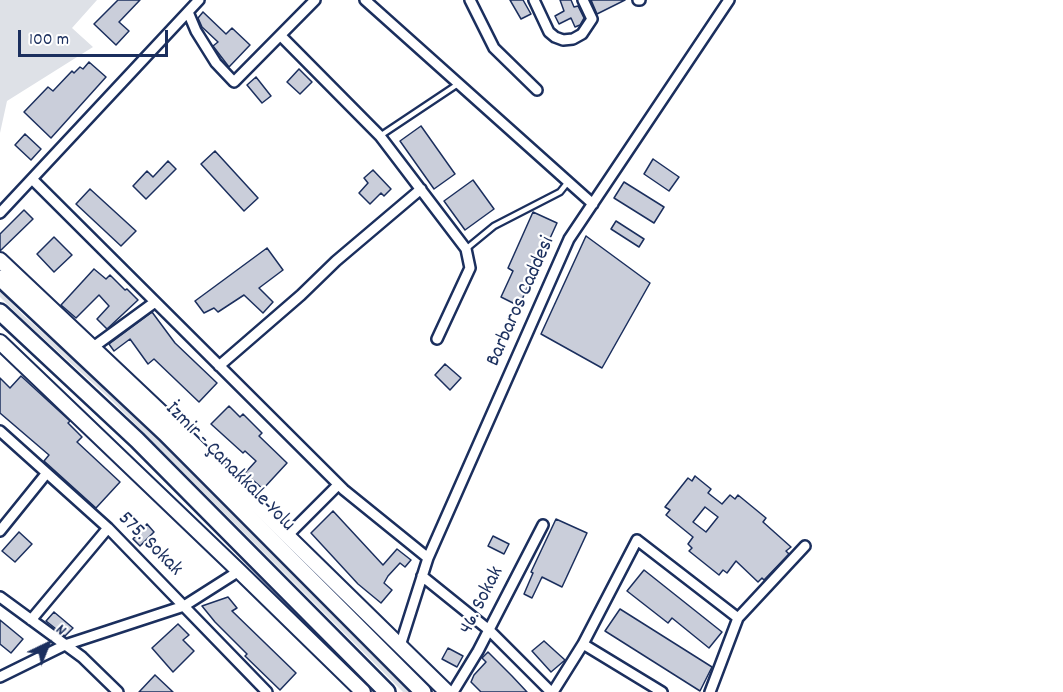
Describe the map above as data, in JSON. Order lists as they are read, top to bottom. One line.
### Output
{"streets":{"highway":["İzmir - Çanakkale Yolu"],"street":["Barbaros Caddesi","575. Sokak","46. Sokak"]},"scale_bar":"100 m","north":"top right"}
